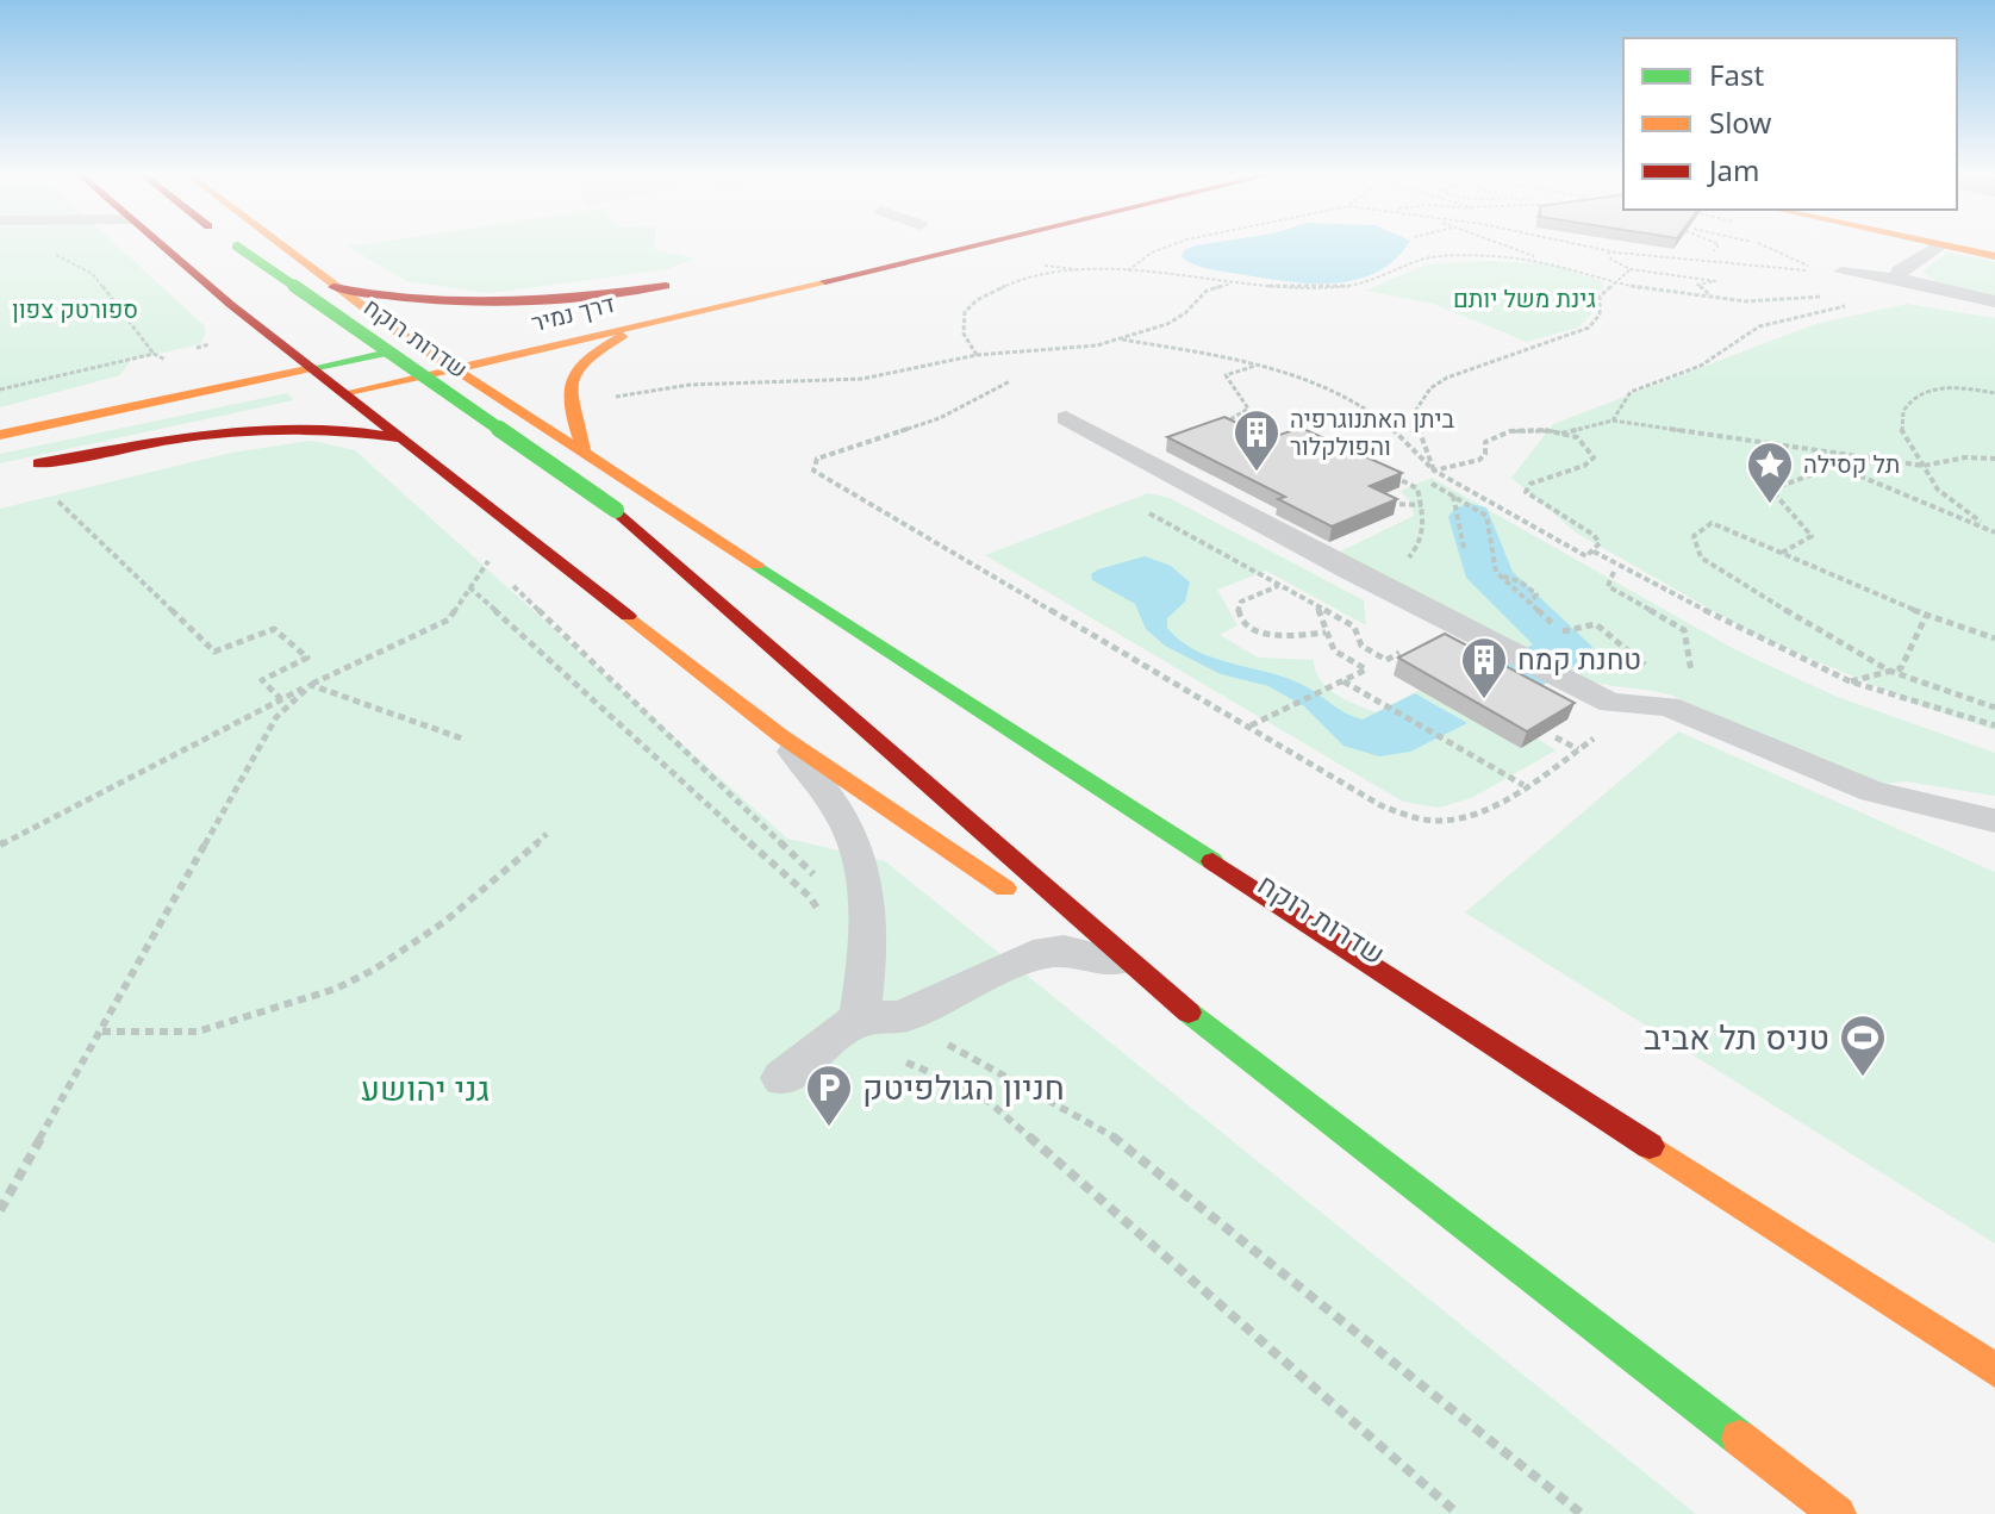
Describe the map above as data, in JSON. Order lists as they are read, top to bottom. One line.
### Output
{"streets":{"main road":["דרך נמיר","שדרות רוקח"]},"parks":["גינת משל יותם","ספורטק צפון","גני יהושע"],"places":{"building":["ביתן האתנוגרפיה והפולקלור","טחנת קמח"],"place":["תל קסילה"],"sports":["טניס תל אביב"],"parking":["חניון הגולפיטק"]},"legend":["Fast","Slow","Jam"]}
